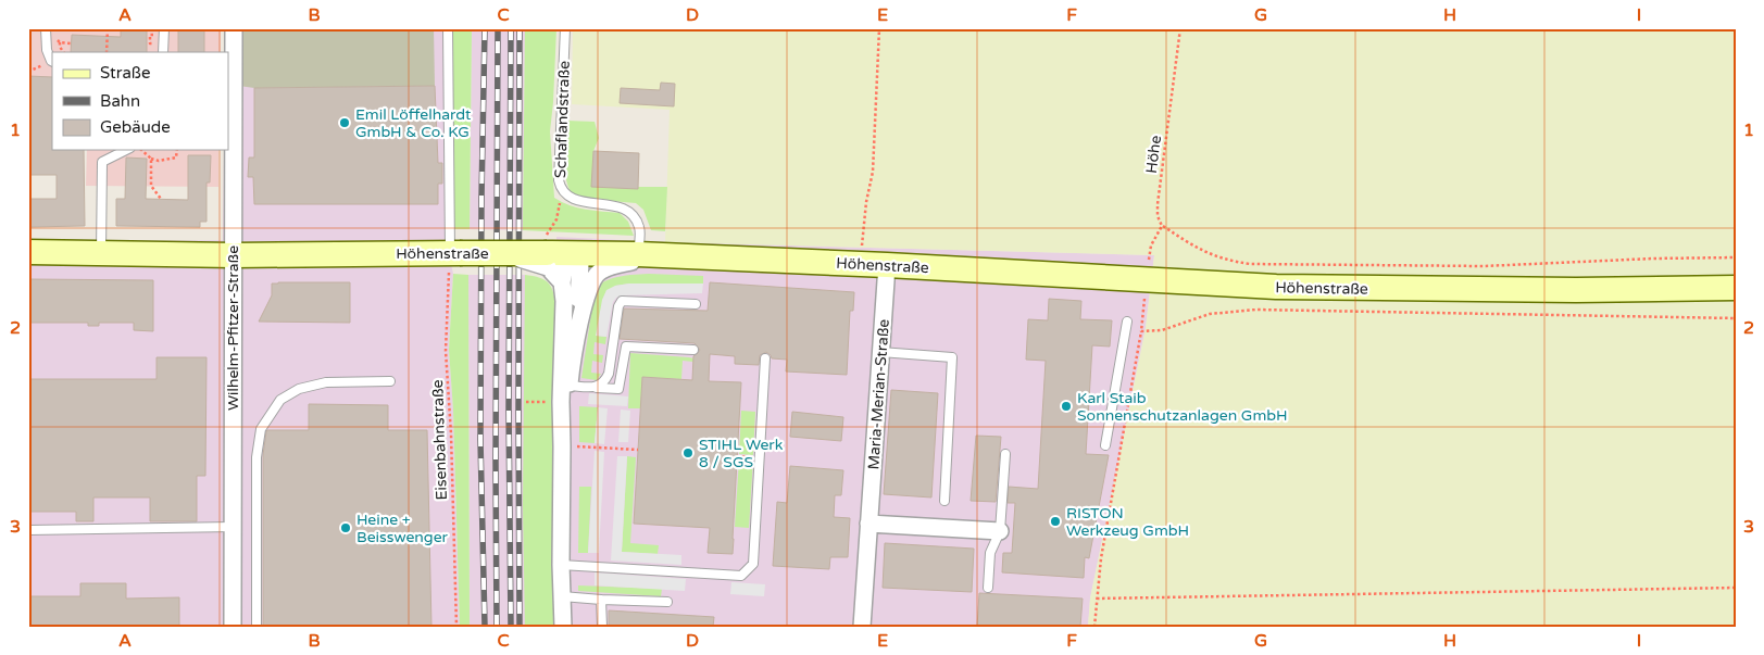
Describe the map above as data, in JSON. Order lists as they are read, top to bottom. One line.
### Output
{"streets":{"main road":["Höhenstraße"],"street":["Wilhelm-Pfitzer-Straße","Maria-Merian-Straße"],"lane":["Schaflandstraße"],"path":["Höhe","Eisenbahnstraße"]},"crossings":[["Schaflandstraße","Höhenstraße"],["Höhenstraße","Wilhelm-Pfitzer-Straße"],["Höhenstraße","Maria-Merian-Straße"],["Höhenstraße","Eisenbahnstraße"]],"places":["Emil Löffelhardt GmbH & Co. KG","Karl Staib Sonnenschutzanlagen GmbH","STIHL Werk 8 / SGS","RISTON Werkzeug GmbH","Heine + Beisswenger"],"legend":["Straße","Bahn","Gebäude"],"grid":{"columns":["A","B","C","D","E","F","G","H","I"],"rows":["1","2","3"]}}
